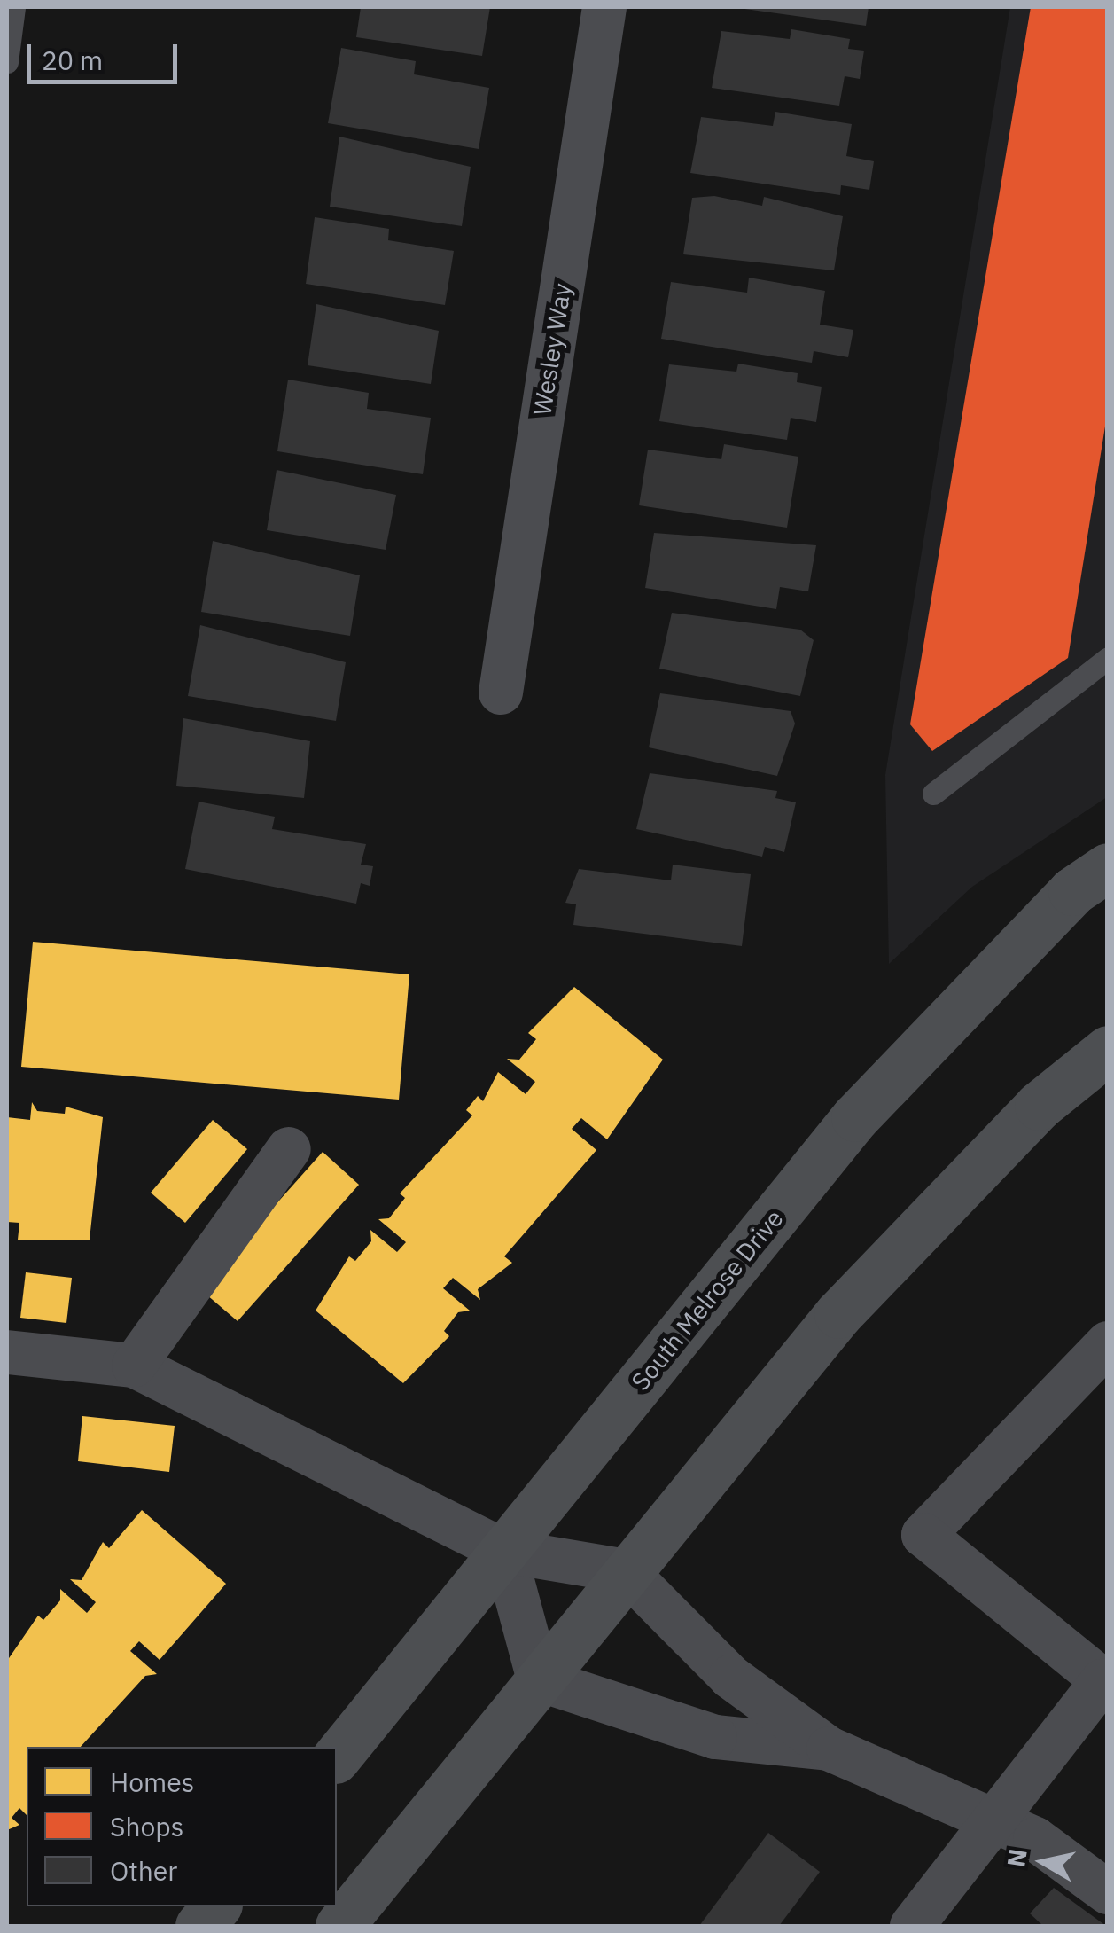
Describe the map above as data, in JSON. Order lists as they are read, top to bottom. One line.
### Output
{"streets":{"main road":["South Melrose Drive"],"street":["Wesley Way"]},"legend":["Homes","Shops","Other"],"scale_bar":"20 m","north":"left"}
